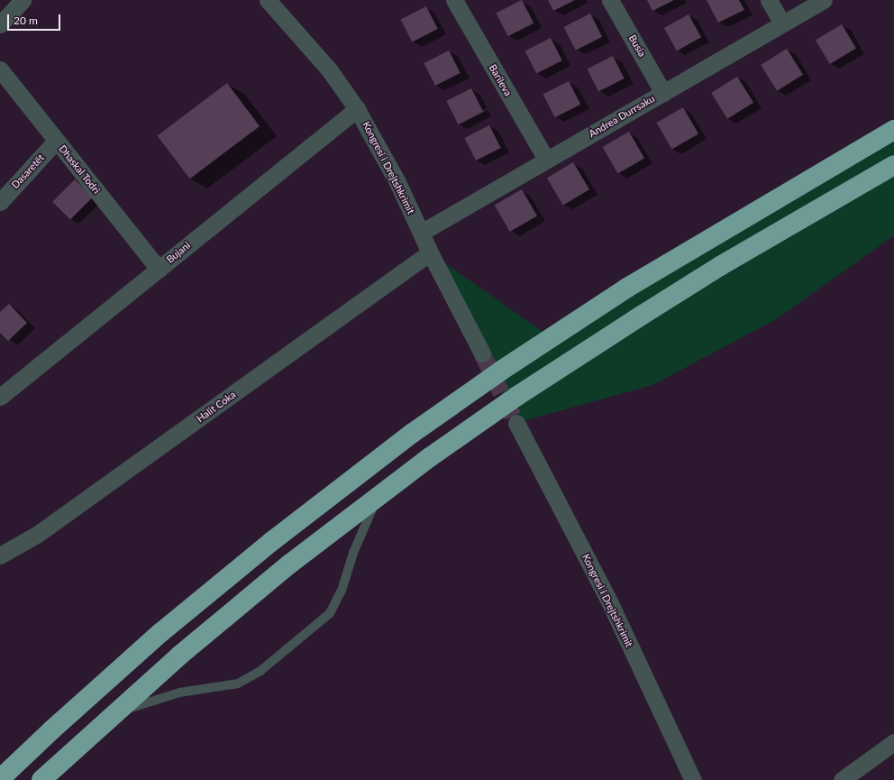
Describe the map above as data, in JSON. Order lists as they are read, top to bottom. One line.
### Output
{"streets":{"street":["Busia","Barileva","Andrea Durrsaku","Kongresi i Drejtshkrimit","Dhaskal Todri","Dasaretët","Bujani","Halit Coka"]},"crossings":[["Busia","Andrea Durrsaku"],["Barileva","Andrea Durrsaku"],["Andrea Durrsaku","Kongresi i Drejtshkrimit"],["Kongresi i Drejtshkrimit","Bujani"],["Kongresi i Drejtshkrimit","Halit Coka"],["Dhaskal Todri","Dasaretët"],["Dhaskal Todri","Bujani"]],"scale_bar":"20 m"}
